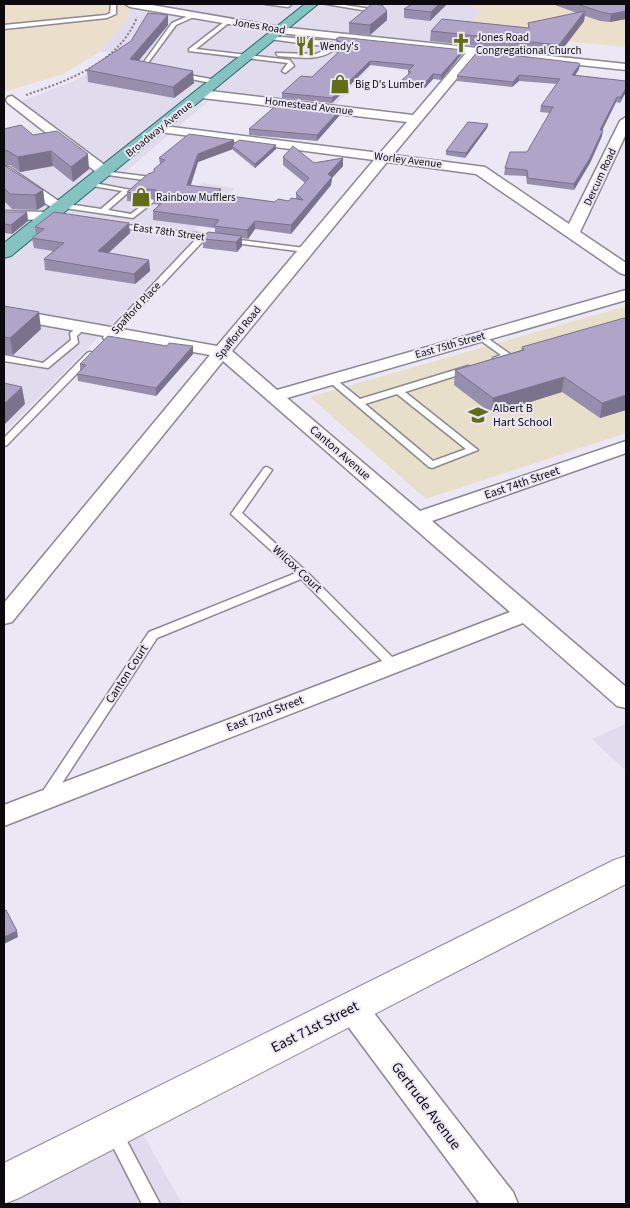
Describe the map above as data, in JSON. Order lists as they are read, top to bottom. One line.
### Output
{"streets":{"main road":["Broadway Avenue","East 71st Street"],"street":["Jones Road","Homestead Avenue","Worley Avenue","Dercum Road","Spafford Road","East 75th Street","Canton Avenue","East 74th Street","East 72nd Street","Gertrude Avenue"],"lane":["East 78th Street","Spafford Place","Wilcox Court","Canton Court"]},"crossings":[["Jones Road","Broadway Avenue"],["Jones Road","Spafford Road"],["Homestead Avenue","Broadway Avenue"],["Homestead Avenue","Spafford Road"],["Broadway Avenue","Worley Avenue"],["Worley Avenue","Dercum Road"],["Worley Avenue","Spafford Road"],["East 78th Street","Spafford Place"],["East 78th Street","Spafford Road"],["Spafford Place","Canton Avenue"],["Spafford Road","Canton Avenue"],["East 75th Street","Canton Avenue"],["Canton Avenue","East 74th Street"],["Canton Avenue","East 72nd Street"],["Wilcox Court","Canton Court"],["Wilcox Court","East 72nd Street"],["Canton Court","East 72nd Street"],["East 71st Street","Gertrude Avenue"]],"places":{"church":["Jones Road Congregational Church"],"restaurant":["Wendy's"],"shop":["Big D's Lumber","Rainbow Mufflers"],"school or university":["Albert B Hart School"]}}
